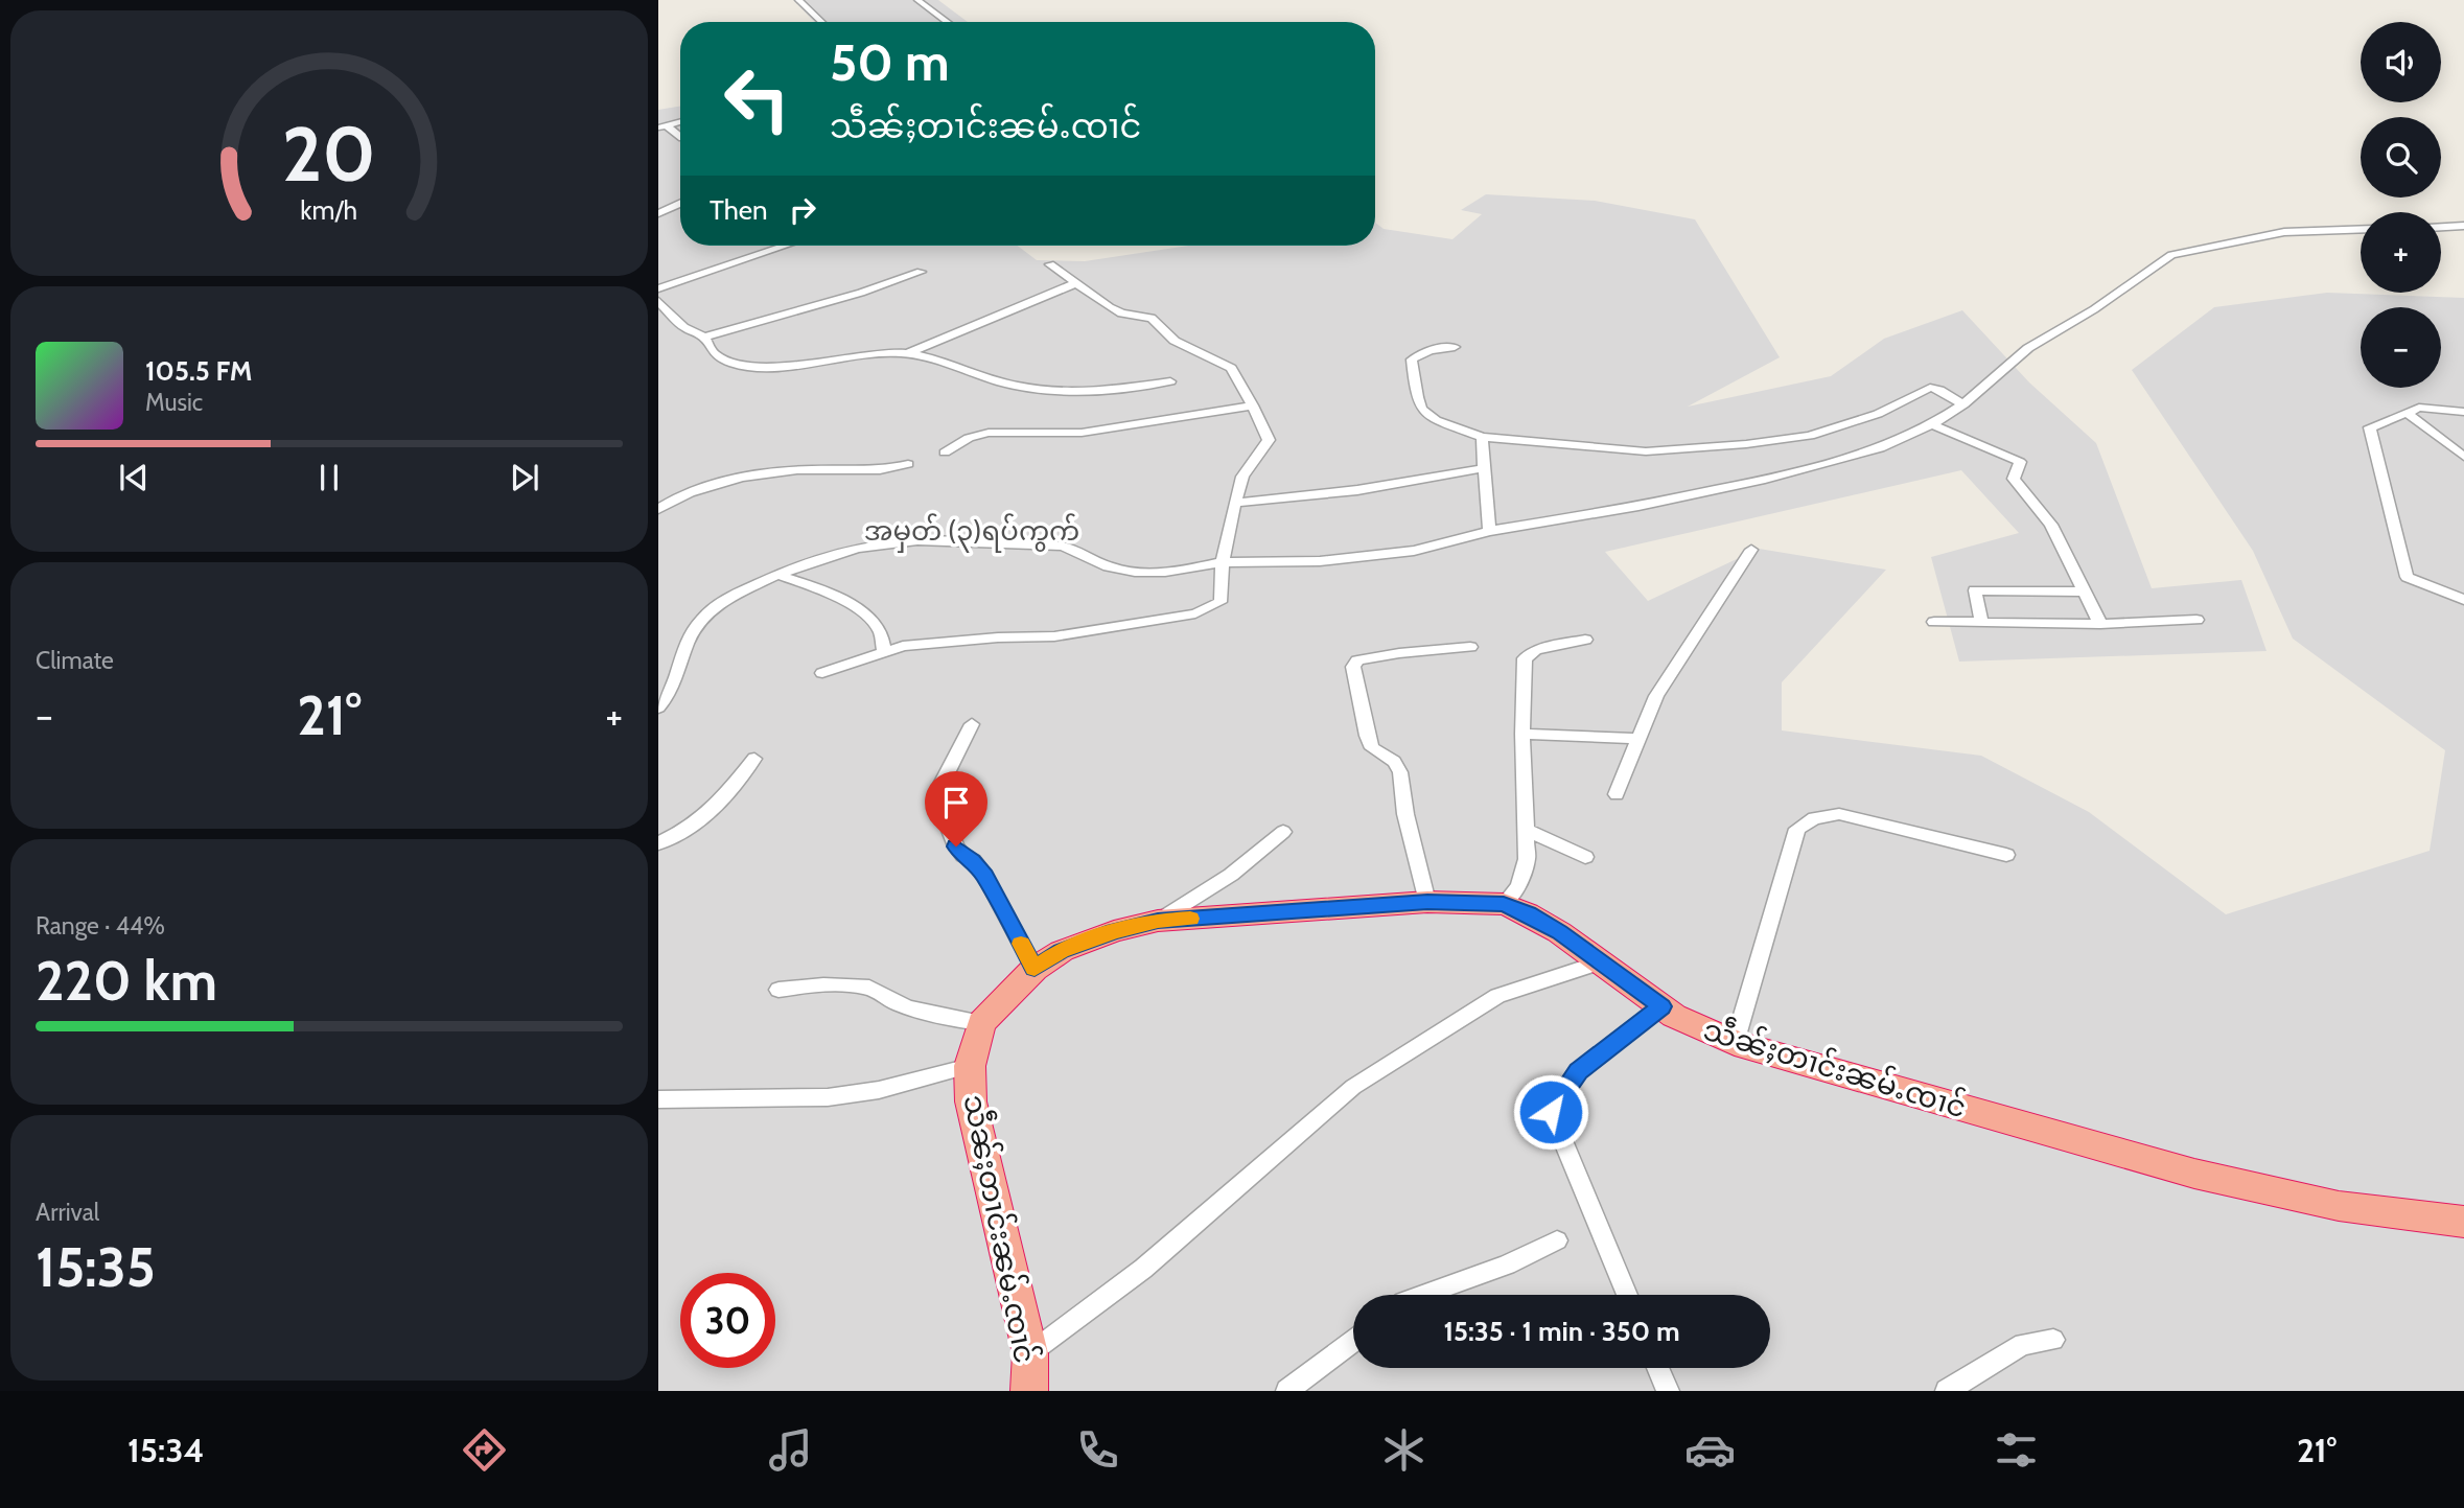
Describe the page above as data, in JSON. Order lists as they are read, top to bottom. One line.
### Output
{"streets":{"highway":["သဵၼ်ႈတၢင်းၼမ်ႉၸၢင်"]},"districts":["အမှတ် (၃)ရပ်ကွက်"],"page":{"map_buttons":["+","−"],"turn":["50 m","သဵၼ်ႈတၢင်းၼမ်ႉၸၢင်"],"then":"Then","song":["105.5 FM","Music"],"tile":["Climate",["Range · 44%","220 km"],["Arrival","15:35"]],"heat":["−","21°","+"],"limit":"30","trip":"15:35 · 1 min · 350 m","tabs":["15:34","21°"],"gauge":["20","km/h"]}}
